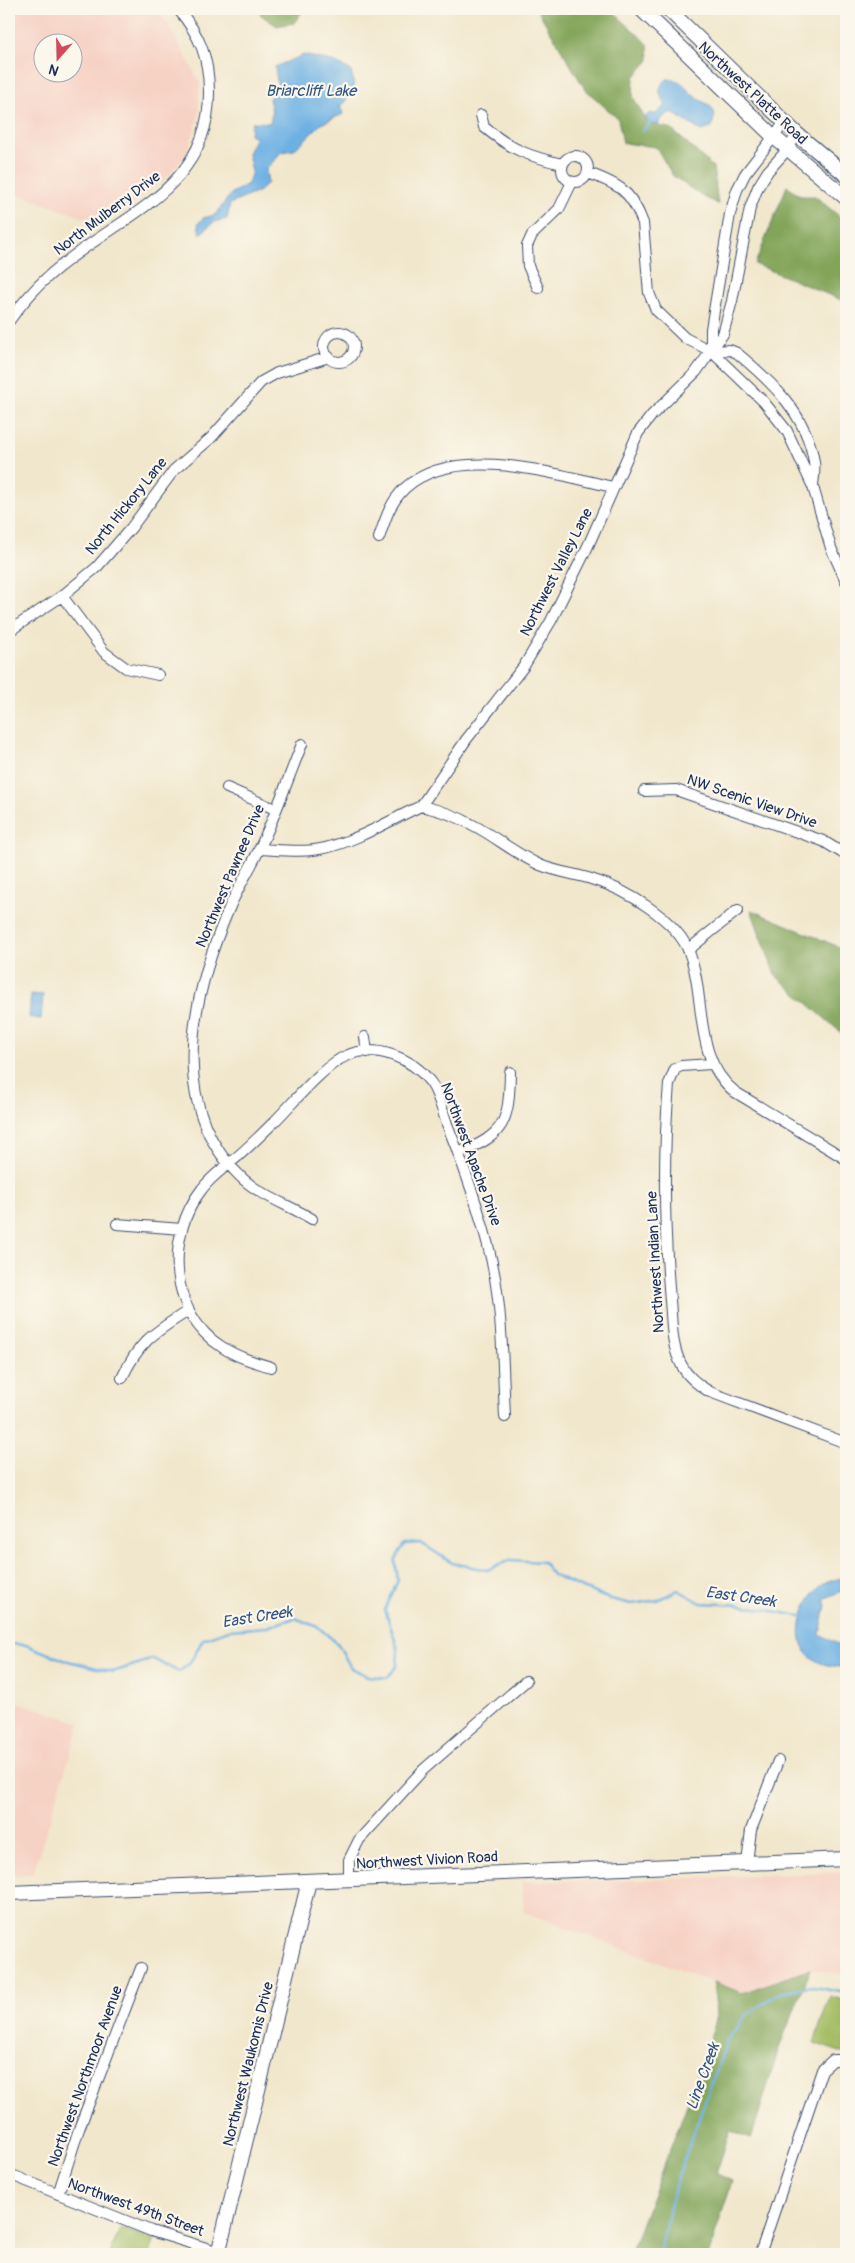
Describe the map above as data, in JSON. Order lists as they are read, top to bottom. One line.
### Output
{"streets":{"main road":["Northwest Platte Road","Northwest Vivion Road","Northwest Waukomis Drive"],"street":["North Mulberry Drive","North Hickory Lane","Northwest Valley Lane","NW Scenic View Drive","Northwest Pawnee Drive","Northwest Apache Drive","Northwest Indian Lane","Northwest Northmoor Avenue","Northwest 49th Street"]},"crossings":[["Northwest Platte Road","Northwest Valley Lane"],["Northwest Pawnee Drive","Northwest Apache Drive"],["Northwest Vivion Road","Northwest Waukomis Drive"],["Northwest Waukomis Drive","Northwest 49th Street"],["Northwest Northmoor Avenue","Northwest 49th Street"]],"water":["Briarcliff Lake","East Creek","Line Creek"],"north":"bottom"}
